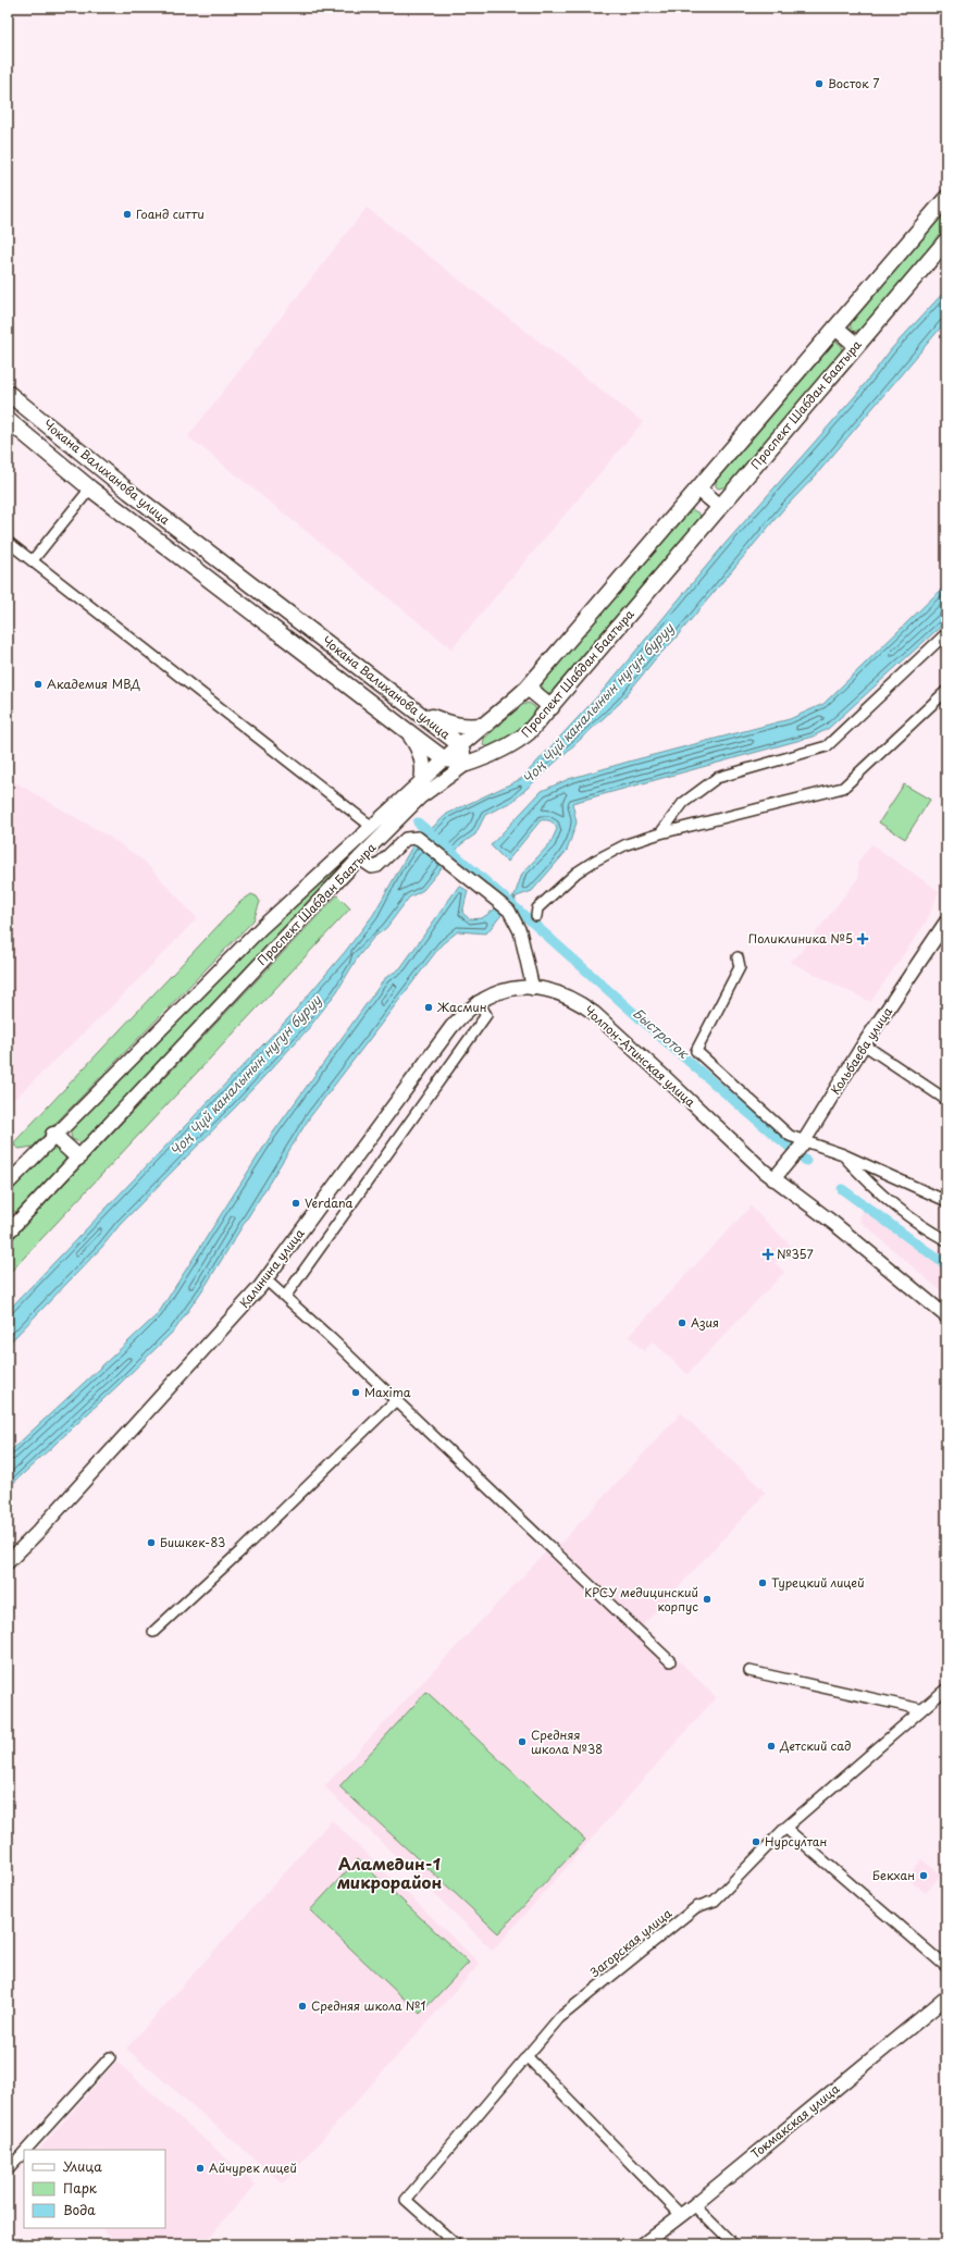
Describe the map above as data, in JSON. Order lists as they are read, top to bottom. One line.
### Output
{"streets":{"main road":["Проспект Шабдан Баатыра","Чокана Валиханова улица","Кольбаева улица","Чолпон-Атинская улица","Калинина улица","Токмакская улица"],"street":["Загорская улица"]},"crossings":[["Проспект Шабдан Баатыра","Чокана Валиханова улица"],["Кольбаева улица","Чолпон-Атинская улица"],["Чолпон-Атинская улица","Калинина улица"]],"districts":["Аламедин-1 микрорайон"],"water":["Чоң Чүй каналынын нугун буруу","Быстроток"],"places":{"other":["Восток 7","Гоанд ситти","Академия МВД","Жасмин","Verdana","Азия","Maxima","Бишкек-83","Турецкий лицей","КРСУ медицинский корпус","Средняя школа №38","Детский сад","Нурсултан","Бекхан","Средняя школа №1","Айчурек лицей"],"health":["Поликлиника №5","№357"]},"legend":["Улица","Парк","Вода"]}
